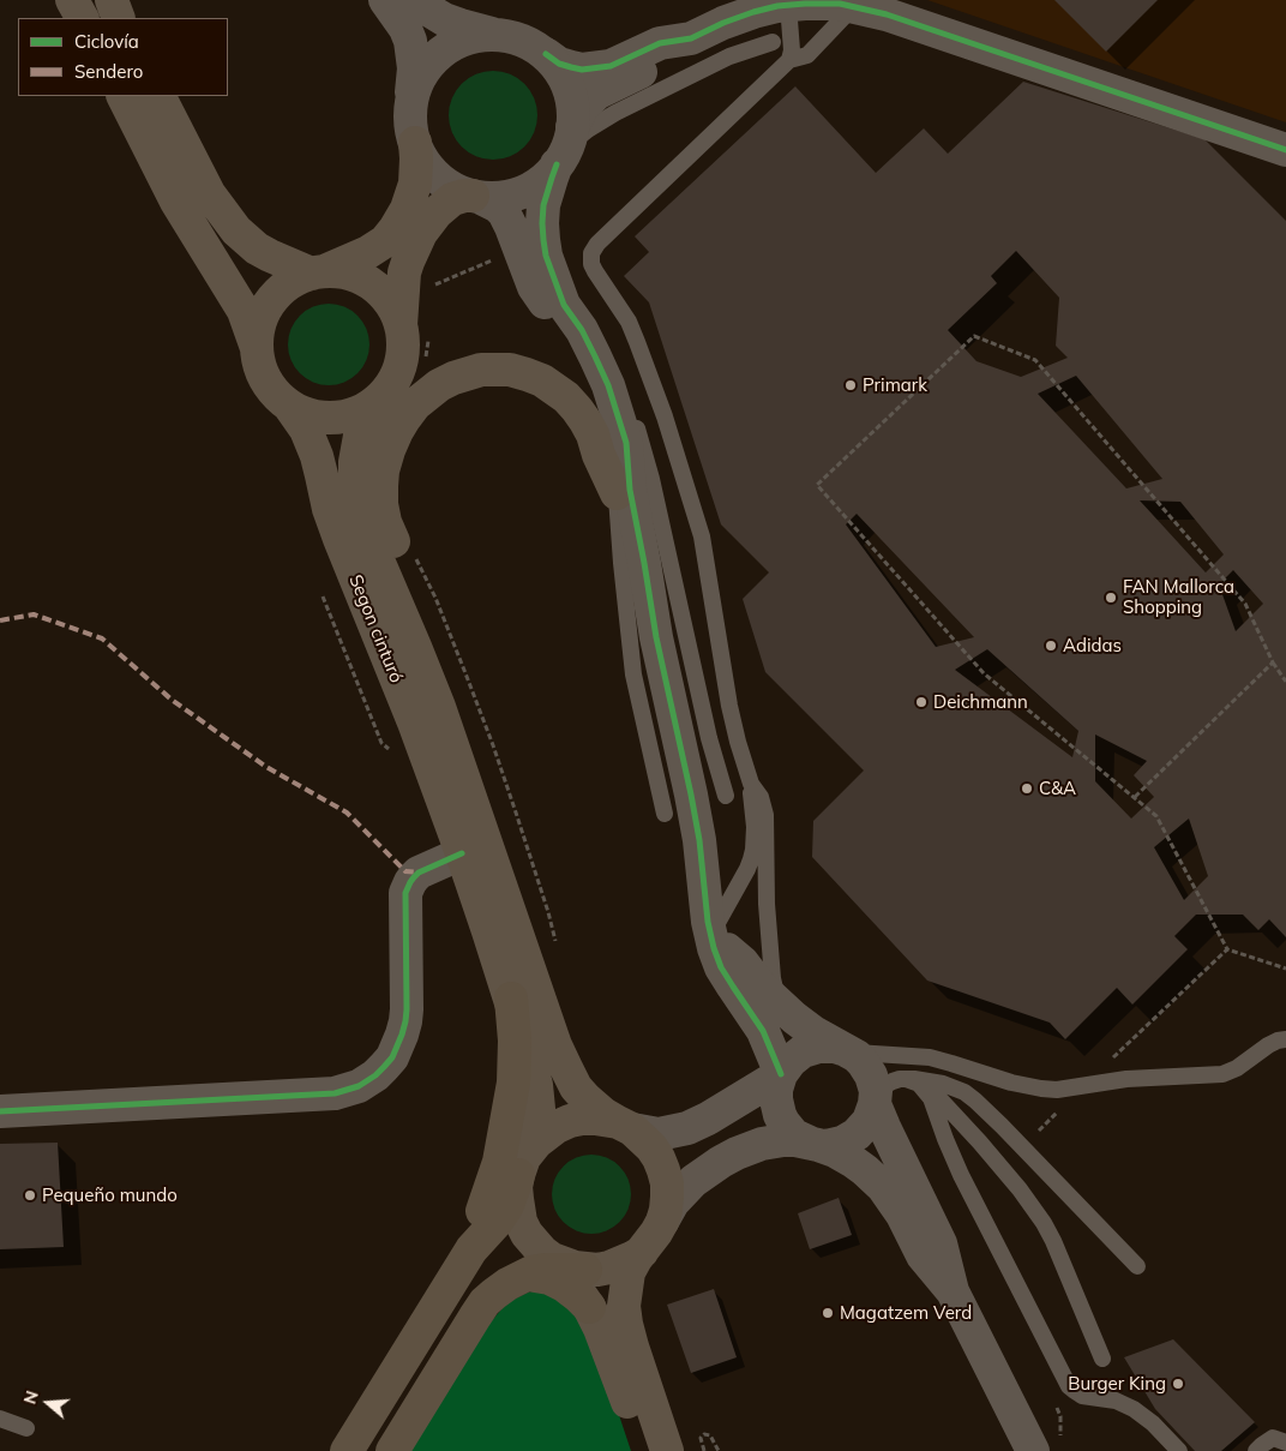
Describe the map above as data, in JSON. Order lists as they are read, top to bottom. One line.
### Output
{"streets":{"highway":["Segon cinturó"]},"places":["Primark","FAN Mallorca Shopping","Adidas","Deichmann","C&A","Pequeño mundo","Magatzem Verd","Burger King"],"legend":["Ciclovía","Sendero"],"north":"left"}
